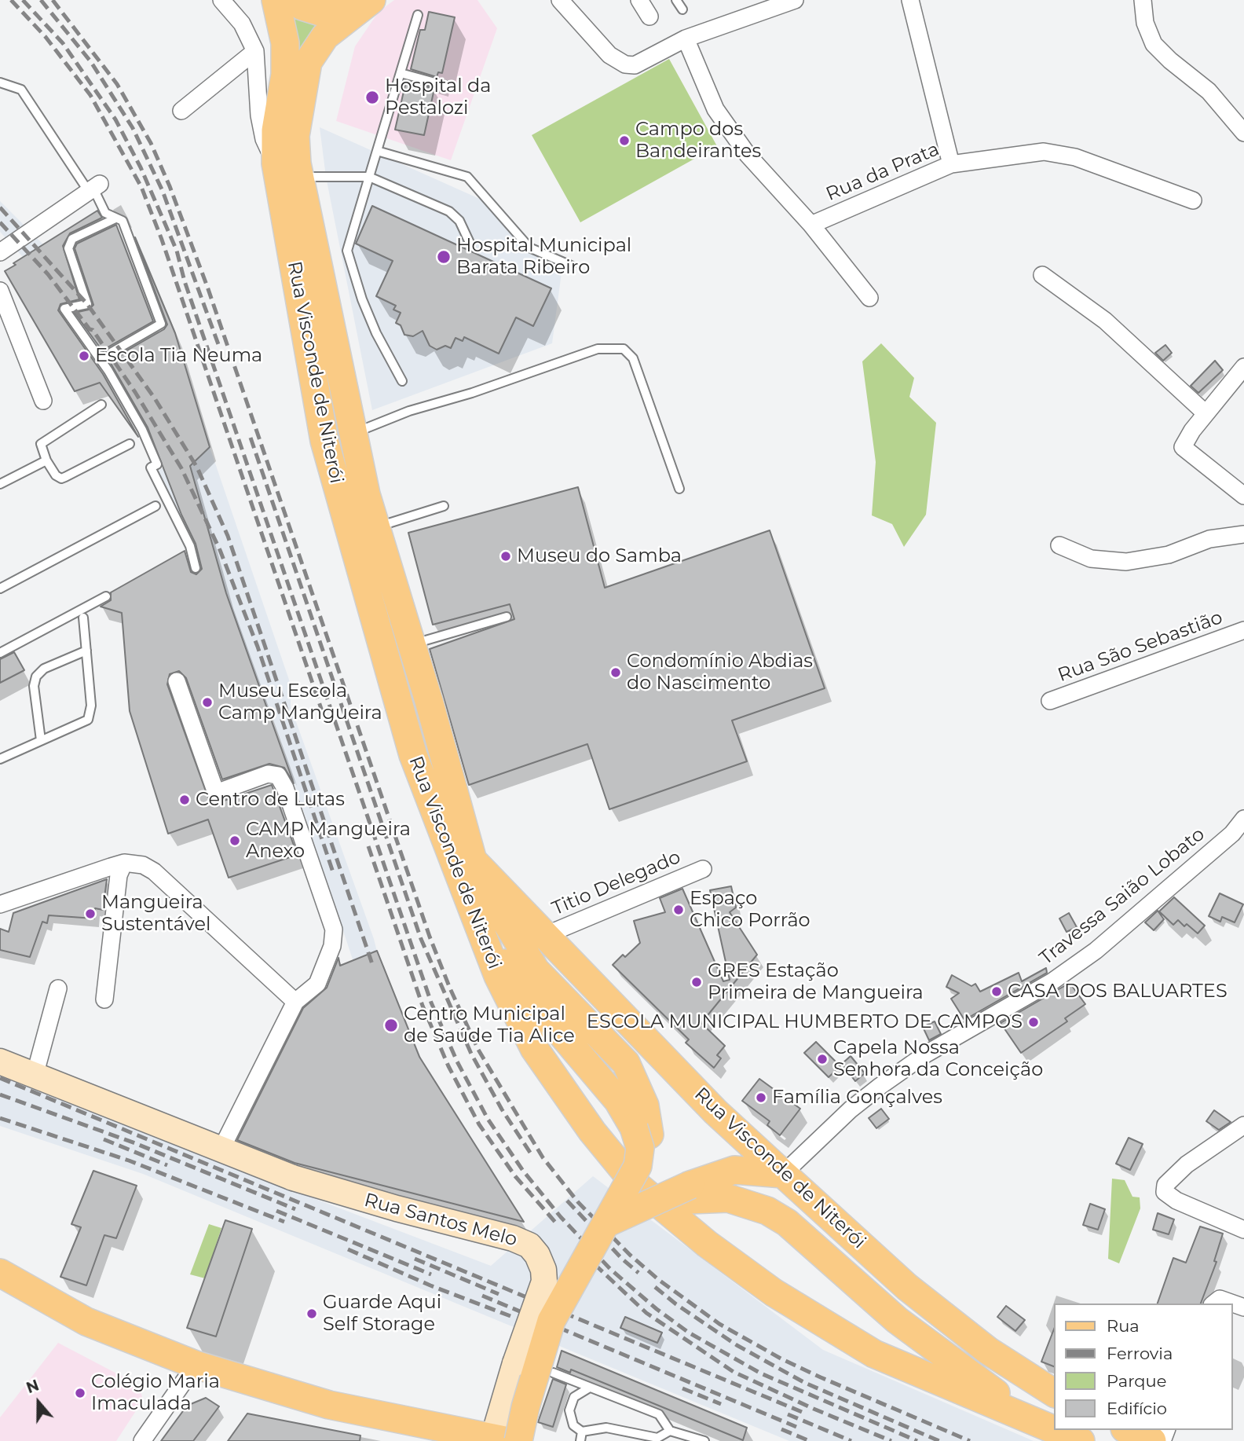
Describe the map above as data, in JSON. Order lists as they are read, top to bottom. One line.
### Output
{"streets":{"main road":["Rua Visconde de Niterói","Rua Santos Melo"],"street":["Rua da Prata","Rua São Sebastião","Titio Delegado","Travessa Saião Lobato"]},"crossings":[["Rua Visconde de Niterói","Titio Delegado"],["Rua Visconde de Niterói","Travessa Saião Lobato"]],"places":["Hospital da Pestalozi","Campo dos Bandeirantes","Hospital Municipal Barata Ribeiro","Escola Tia Neuma","Museu do Samba","Condomínio Abdias do Nascimento","Museu Escola Camp Mangueira","Centro de Lutas","CAMP Mangueira Anexo","Espaço Chico Porrão","Mangueira Sustentável","GRES Estação Primeira de Mangueira","CASA DOS BALUARTES","ESCOLA MUNICIPAL HUMBERTO DE CAMPOS","Centro Municipal de Saúde Tia Alice","Capela Nossa Senhora da Conceição","Família Gonçalves","Guarde Aqui Self Storage","Colégio Maria Imaculada"],"legend":["Rua","Ferrovia","Parque","Edifício"],"north":"top"}
